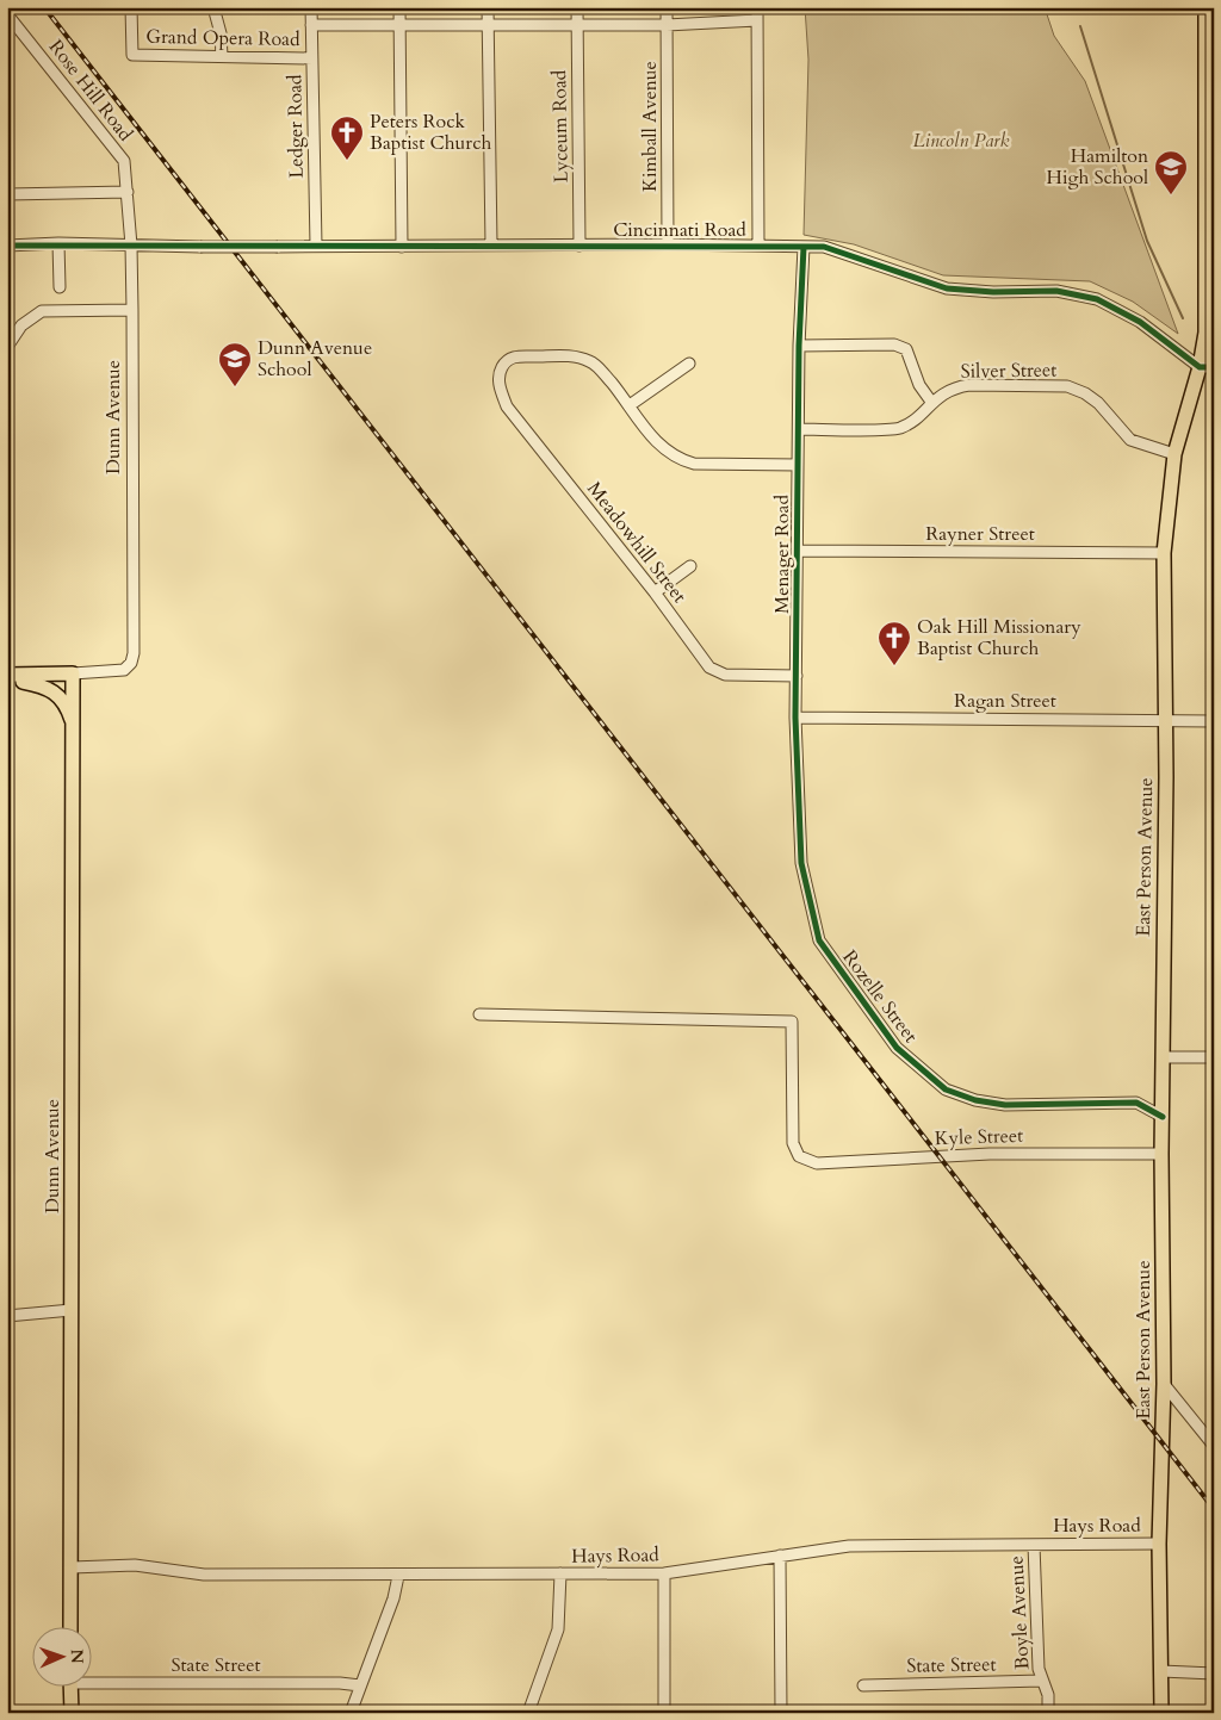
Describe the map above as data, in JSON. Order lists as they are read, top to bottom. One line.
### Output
{"streets":{"main road":["Dunn Avenue","East Person Avenue"],"street":["Grand Opera Road","Rose Hill Road","Ledger Road","Lyceum Road","Kimball Avenue","Cincinnati Road","Silver Street","Rayner Street","Meadowhill Street","Menager Road","Ragan Street","Rozelle Street","Kyle Street","Hays Road","Boyle Avenue","State Street"]},"crossings":[["Grand Opera Road","Ledger Road"],["Grand Opera Road","Lyceum Road"],["Grand Opera Road","Kimball Avenue"],["Rose Hill Road","Dunn Avenue"],["Ledger Road","Cincinnati Road"],["Lyceum Road","Cincinnati Road"],["Kimball Avenue","Cincinnati Road"],["Cincinnati Road","Dunn Avenue"],["Cincinnati Road","Menager Road"],["Cincinnati Road","East Person Avenue"],["Silver Street","Menager Road"],["Silver Street","East Person Avenue"],["Dunn Avenue","Hays Road"],["Rayner Street","Menager Road"],["Rayner Street","East Person Avenue"],["Meadowhill Street","Menager Road"],["Menager Road","Ragan Street"],["Menager Road","Rozelle Street"],["Ragan Street","East Person Avenue"],["East Person Avenue","Rozelle Street"],["East Person Avenue","Kyle Street"],["East Person Avenue","Hays Road"],["Hays Road","Boyle Avenue"],["Boyle Avenue","State Street"]],"parks":["Lincoln Park"],"places":{"church":["Peters Rock Baptist Church","Oak Hill Missionary Baptist Church"],"school or university":["Hamilton High School","Dunn Avenue School"]},"north":"right"}
